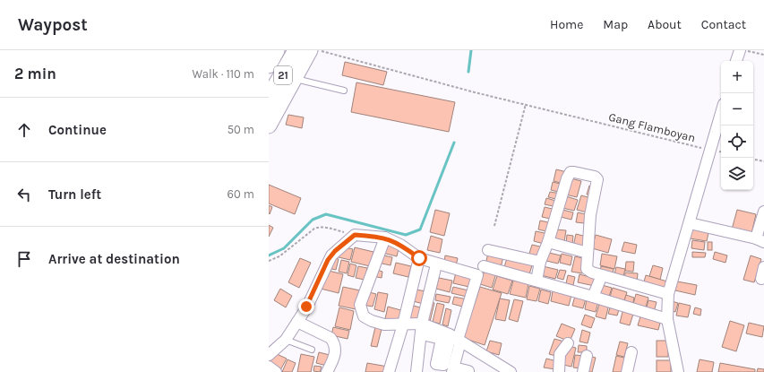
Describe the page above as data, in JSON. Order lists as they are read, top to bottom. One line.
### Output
{"streets":{"highway":["21"],"path":["Gang Flamboyan"]},"page":{"header":"Waypost","nav":["Home","Map","About","Contact"],"heading":["2 min","Walk · 110 m"],"map_buttons":["+","−"],"list":[["Continue","50 m"],["Turn left","60 m"],"Arrive at destination"]}}
